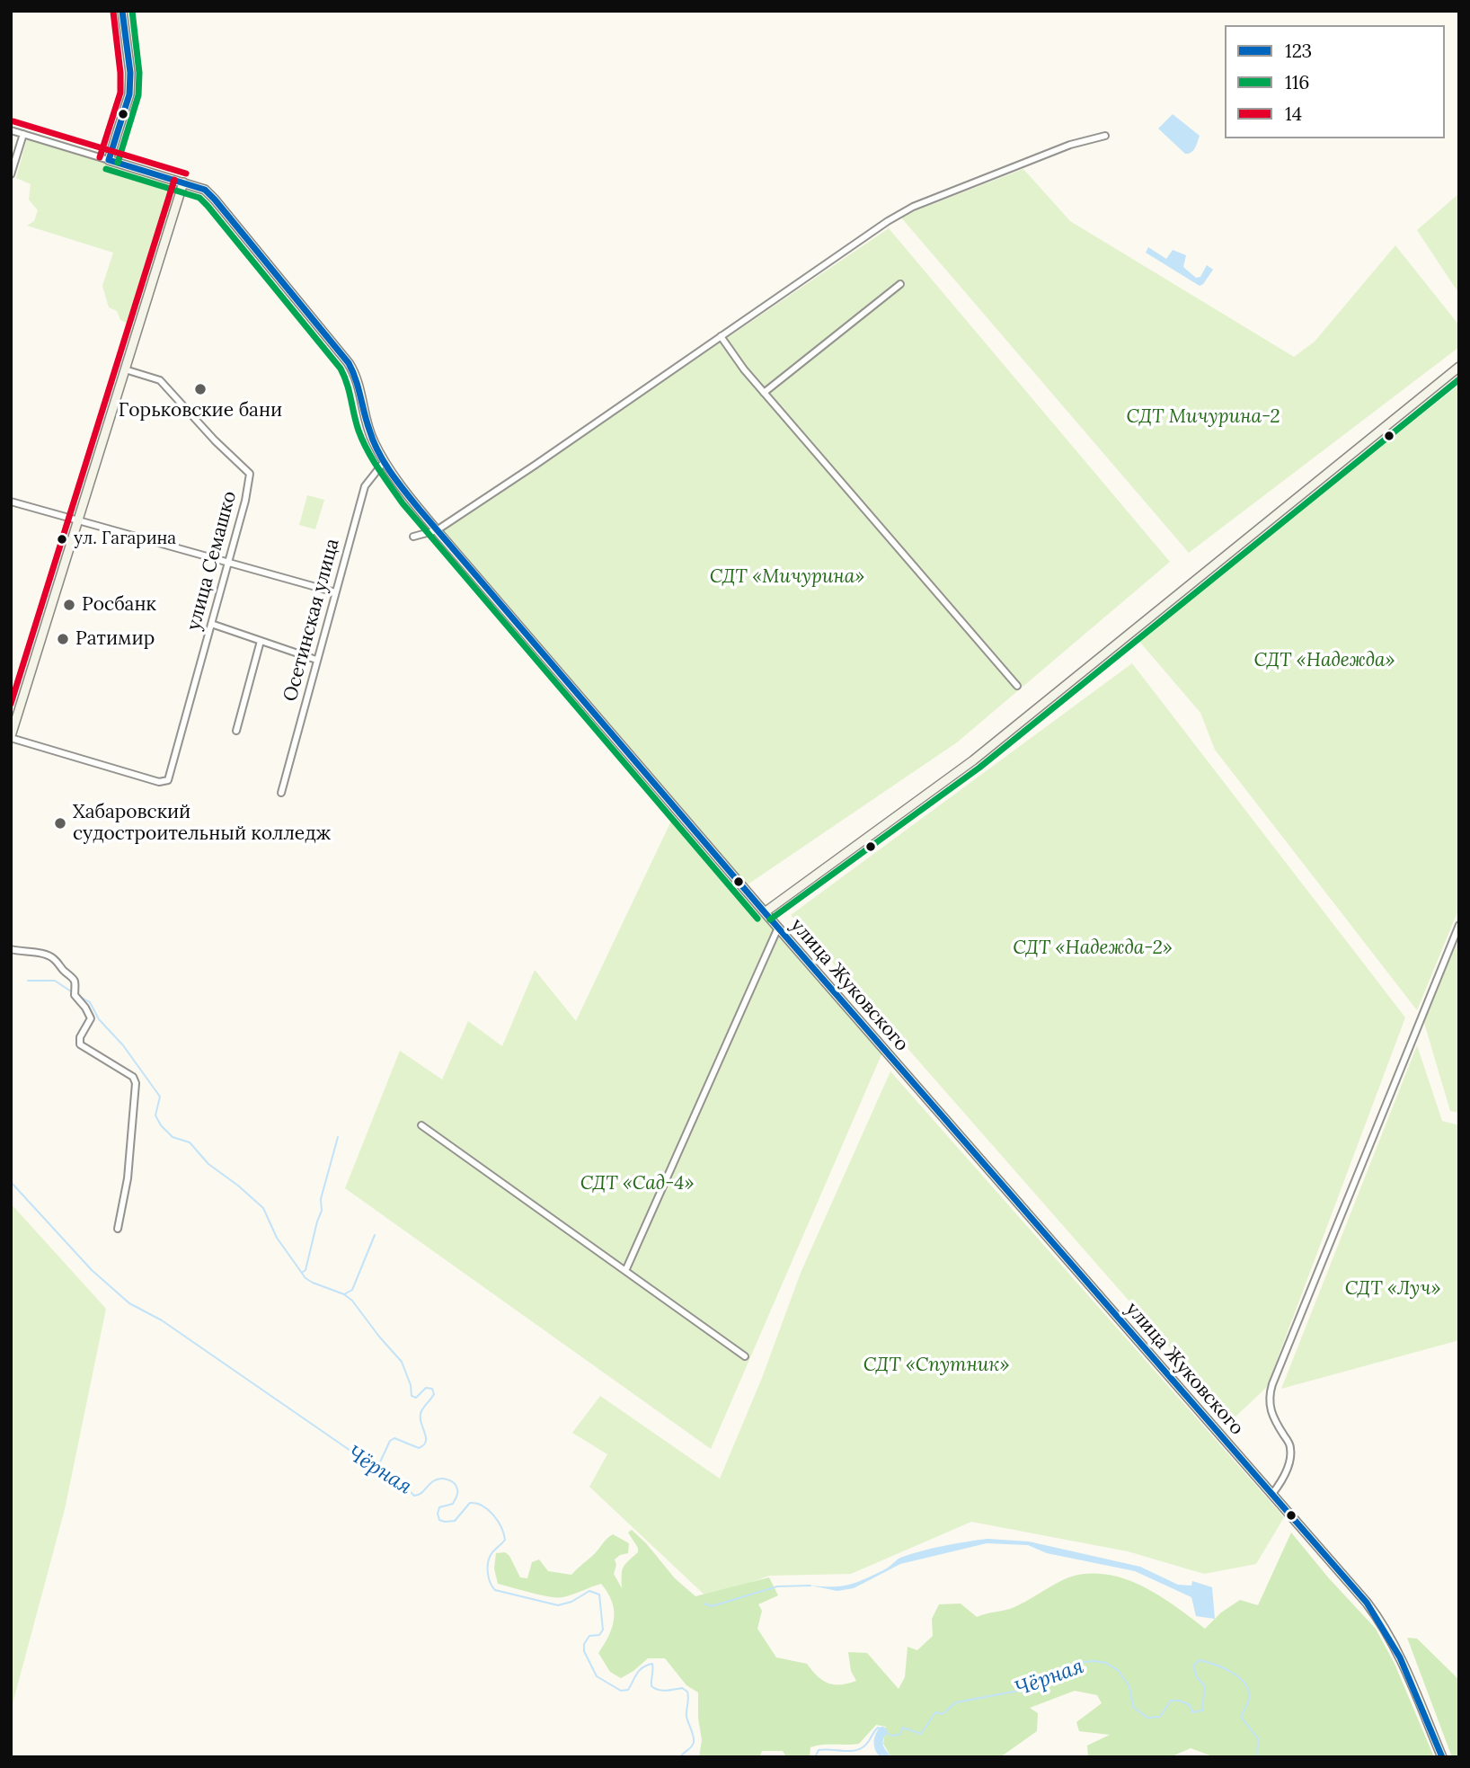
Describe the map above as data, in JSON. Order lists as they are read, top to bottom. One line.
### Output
{"streets":{"main road":["улица Жуковского"],"street":["улица Семашко","Осетинская улица"]},"crossings":[["Осетинская улица","улица Жуковского"]],"water":["Чёрная"],"parks":["СДТ Мичурина-2","СДТ «Мичурина»","СДТ «Надежда»","СДТ «Надежда-2»","СДТ «Сад-4»","СДТ «Луч»","СДТ «Спутник»"],"places":["Горьковские бани","ул. Гагарина","Росбанк","Ратимир","Хабаровский судостроительный колледж"],"lines":["transit line 123","transit line 116","transit line 14"],"legend":["123","116","14"]}
